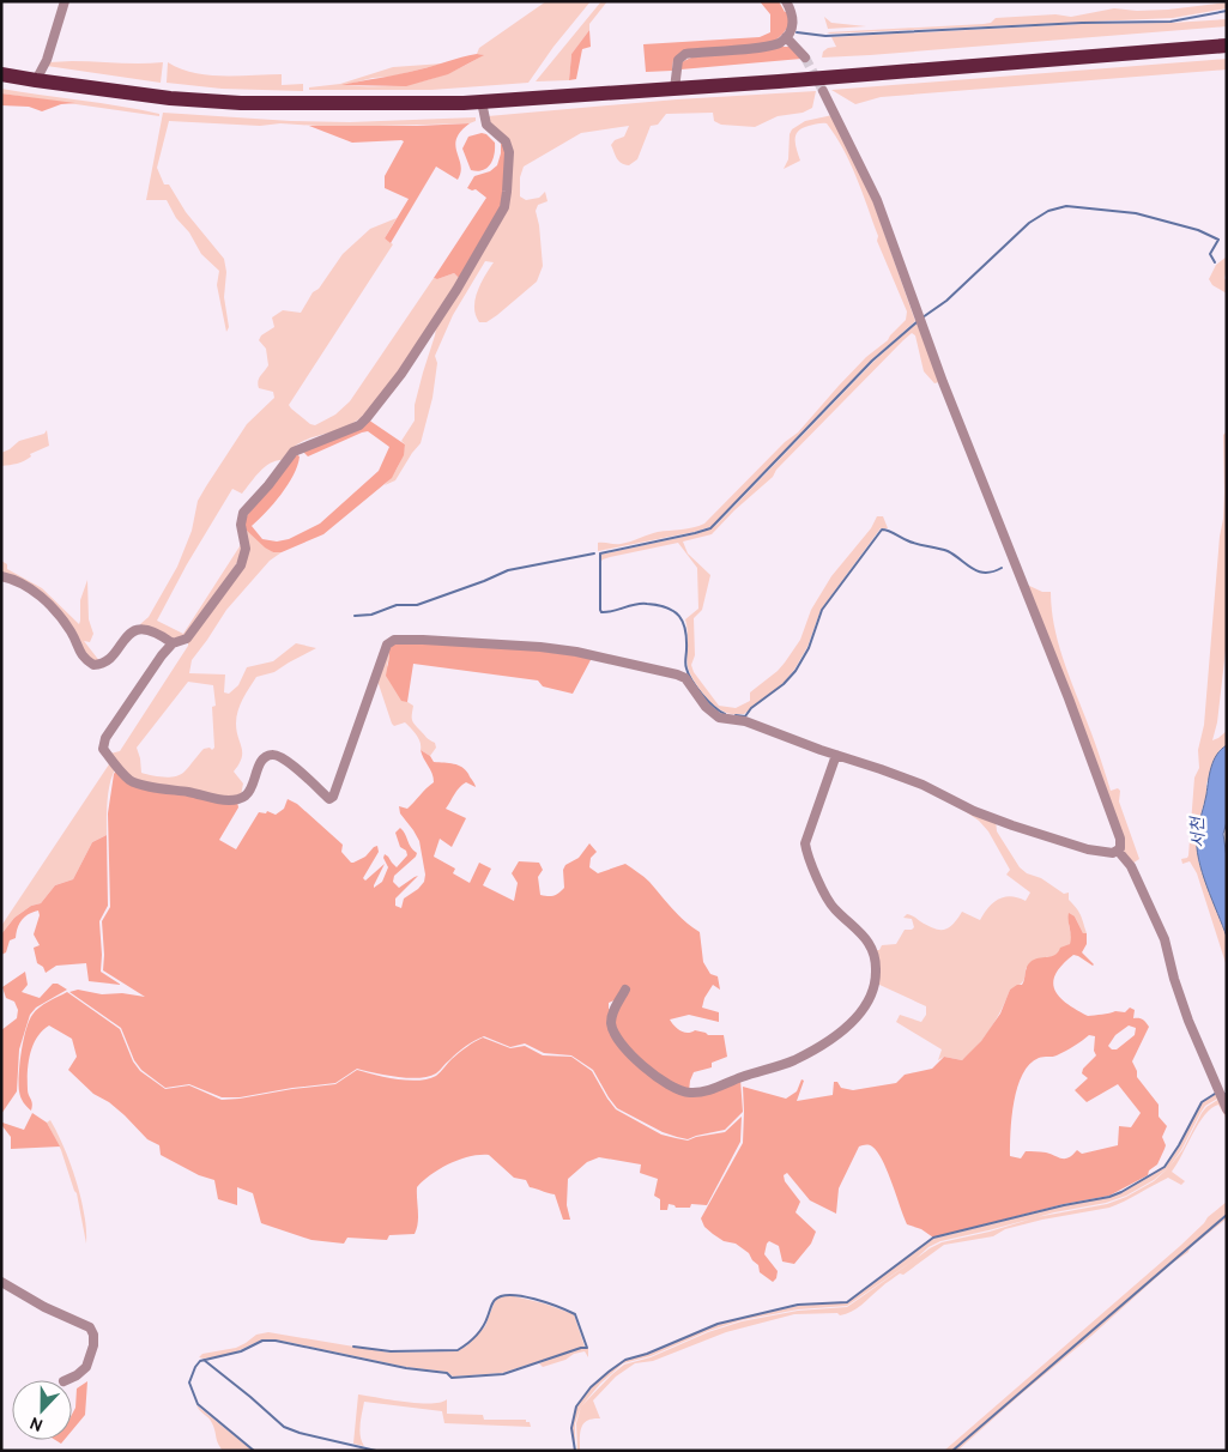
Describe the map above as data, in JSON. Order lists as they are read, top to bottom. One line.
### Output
{"water":["서천"],"north":"bottom"}
